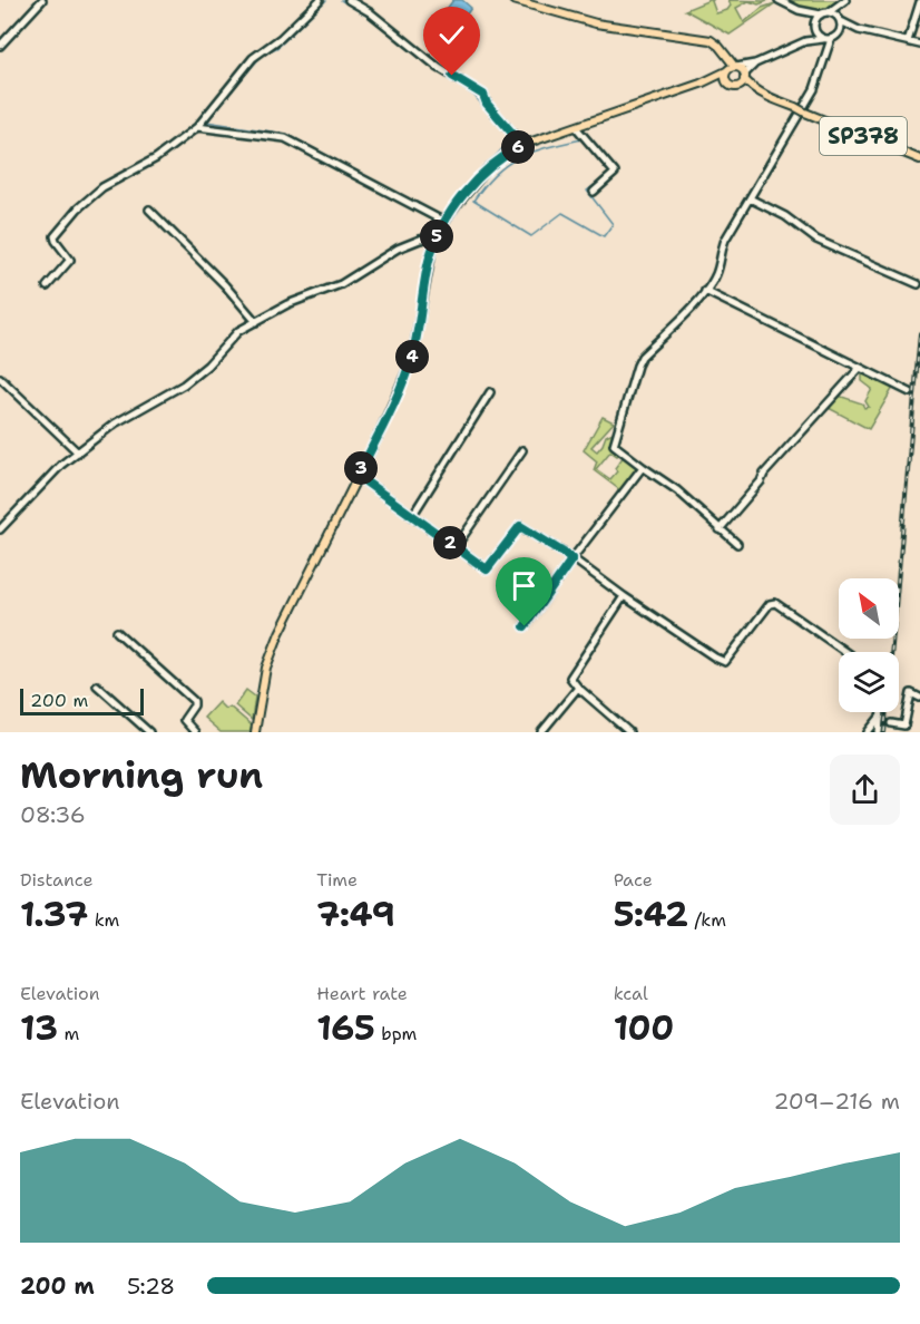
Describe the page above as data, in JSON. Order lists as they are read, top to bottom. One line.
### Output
{"streets":{"main road":["SP378"]},"scale_bar":"200 m","north":"top left","page":{"pins":["6","5","4","3","2"],"scale":"200 m","heading":["Morning run","08:36"],"stats":[["Distance","1.37 km"],["Time","7:49"],["Pace","5:42 /km"],["Elevation","13 m"],["Heart rate","165 bpm"],["kcal","100"]],"chart":["Elevation","209–216 m"],"list":[{"name":"200 m","note":"5:28"}]}}
